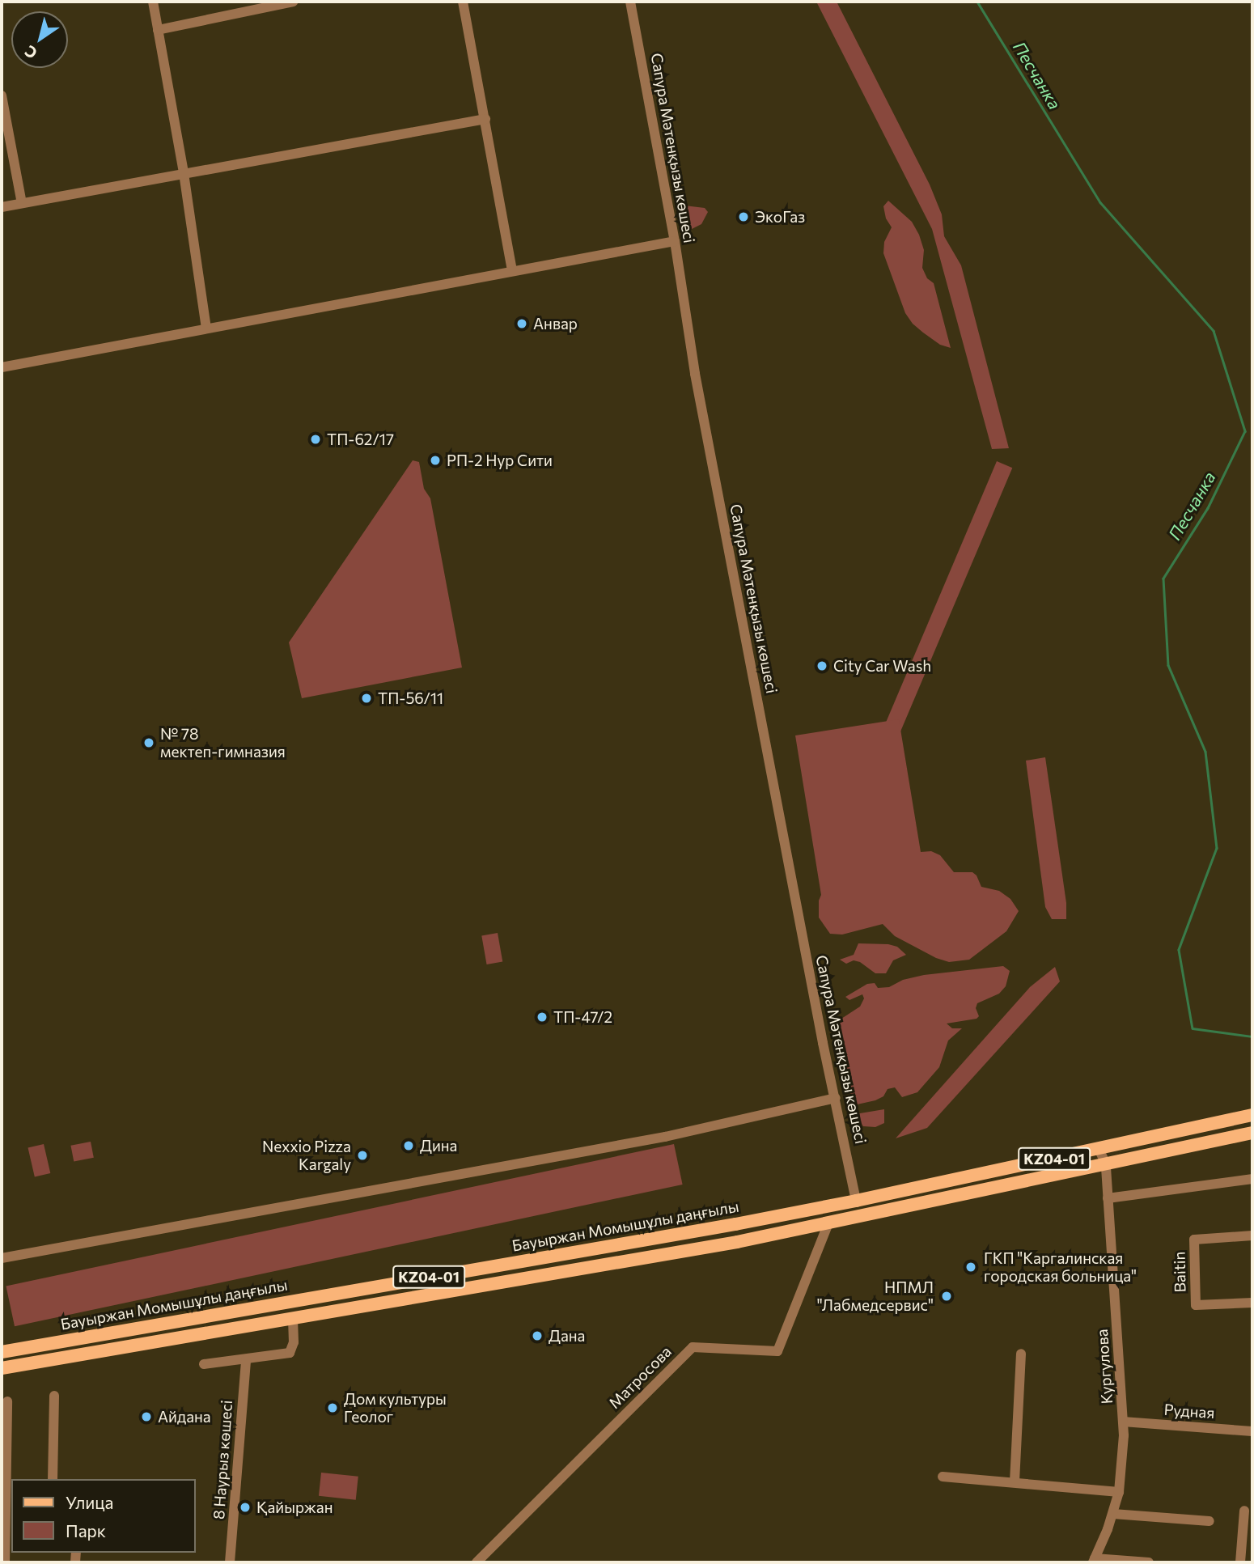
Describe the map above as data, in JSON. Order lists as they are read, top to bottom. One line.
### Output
{"streets":{"main road":["KZ04-01","Бауыржан Момышұлы даңғылы"],"street":["Сапура Мәтенқызы көшесі","Baitin","Кургулова","Матросова","Рудная","8 Наурыз көшесі"]},"crossings":[["Сапура Мәтенқызы көшесі","Бауыржан Момышұлы даңғылы"],["KZ04-01","Кургулова"],["KZ04-01","Матросова"],["Кургулова","Рудная"]],"water":["Песчанка"],"places":["ЭкоГаз","Анвар","ТП-62/17","РП-2 Нур Сити","City Car Wash","ТП-56/11","№ 78 мектеп-гимназия","ТП-47/2","Дина","Nexxio Pizza Kargaly","ГКП \"Каргалинская городская больница\"","НПМЛ \"Лабмедсервис\"","Дана","Дом культуры Геолог","Айдана","Қайыржан"],"legend":["Улица","Парк"],"north":"bottom left"}
